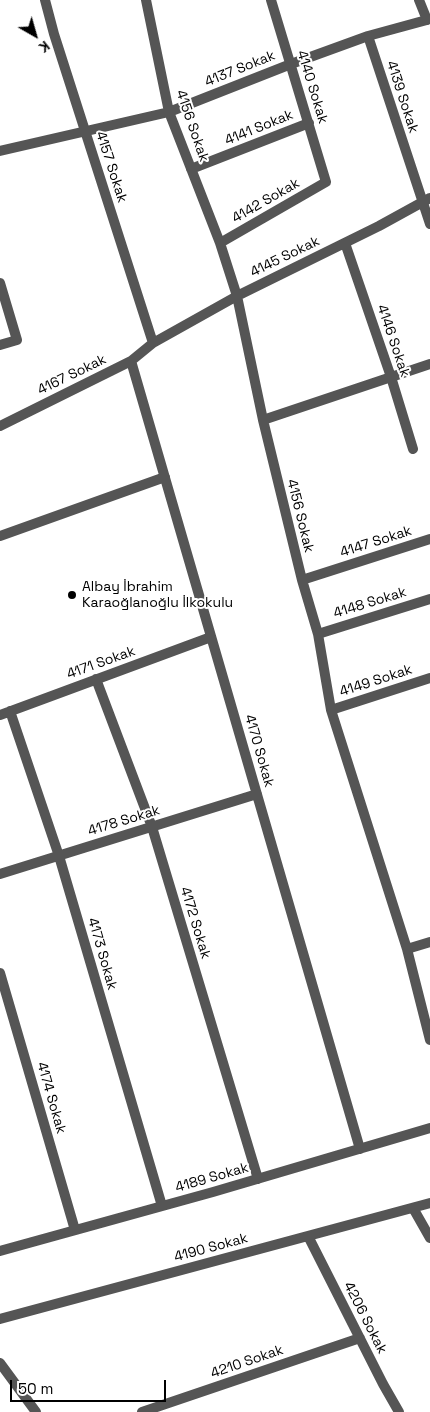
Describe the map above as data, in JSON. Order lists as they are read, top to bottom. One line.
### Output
{"streets":{"street":["4137 Sokak","4140 Sokak","4139 Sokak","4156 Sokak","4141 Sokak","4157 Sokak","4142 Sokak","4145 Sokak","4146 Sokak","4167 Sokak","4147 Sokak","4148 Sokak","4171 Sokak","4149 Sokak","4170 Sokak","4178 Sokak","4172 Sokak","4173 Sokak","4174 Sokak","4189 Sokak","4190 Sokak","4206 Sokak","4210 Sokak"]},"crossings":[["4137 Sokak","4140 Sokak"],["4137 Sokak","4139 Sokak"],["4137 Sokak","4156 Sokak"],["4137 Sokak","4157 Sokak"],["4140 Sokak","4141 Sokak"],["4140 Sokak","4142 Sokak"],["4139 Sokak","4145 Sokak"],["4156 Sokak","4141 Sokak"],["4156 Sokak","4142 Sokak"],["4156 Sokak","4145 Sokak"],["4156 Sokak","4147 Sokak"],["4156 Sokak","4148 Sokak"],["4156 Sokak","4149 Sokak"],["4157 Sokak","4145 Sokak"],["4157 Sokak","4167 Sokak"],["4145 Sokak","4146 Sokak"],["4145 Sokak","4167 Sokak"],["4167 Sokak","4170 Sokak"],["4171 Sokak","4170 Sokak"],["4171 Sokak","4172 Sokak"],["4171 Sokak","4173 Sokak"],["4170 Sokak","4178 Sokak"],["4170 Sokak","4189 Sokak"],["4178 Sokak","4172 Sokak"],["4178 Sokak","4173 Sokak"],["4172 Sokak","4189 Sokak"],["4173 Sokak","4189 Sokak"],["4174 Sokak","4189 Sokak"],["4190 Sokak","4206 Sokak"],["4206 Sokak","4210 Sokak"]],"places":["Albay İbrahim Karaoğlanoğlu İlkokulu"],"scale_bar":"50 m","north":"bottom right"}
